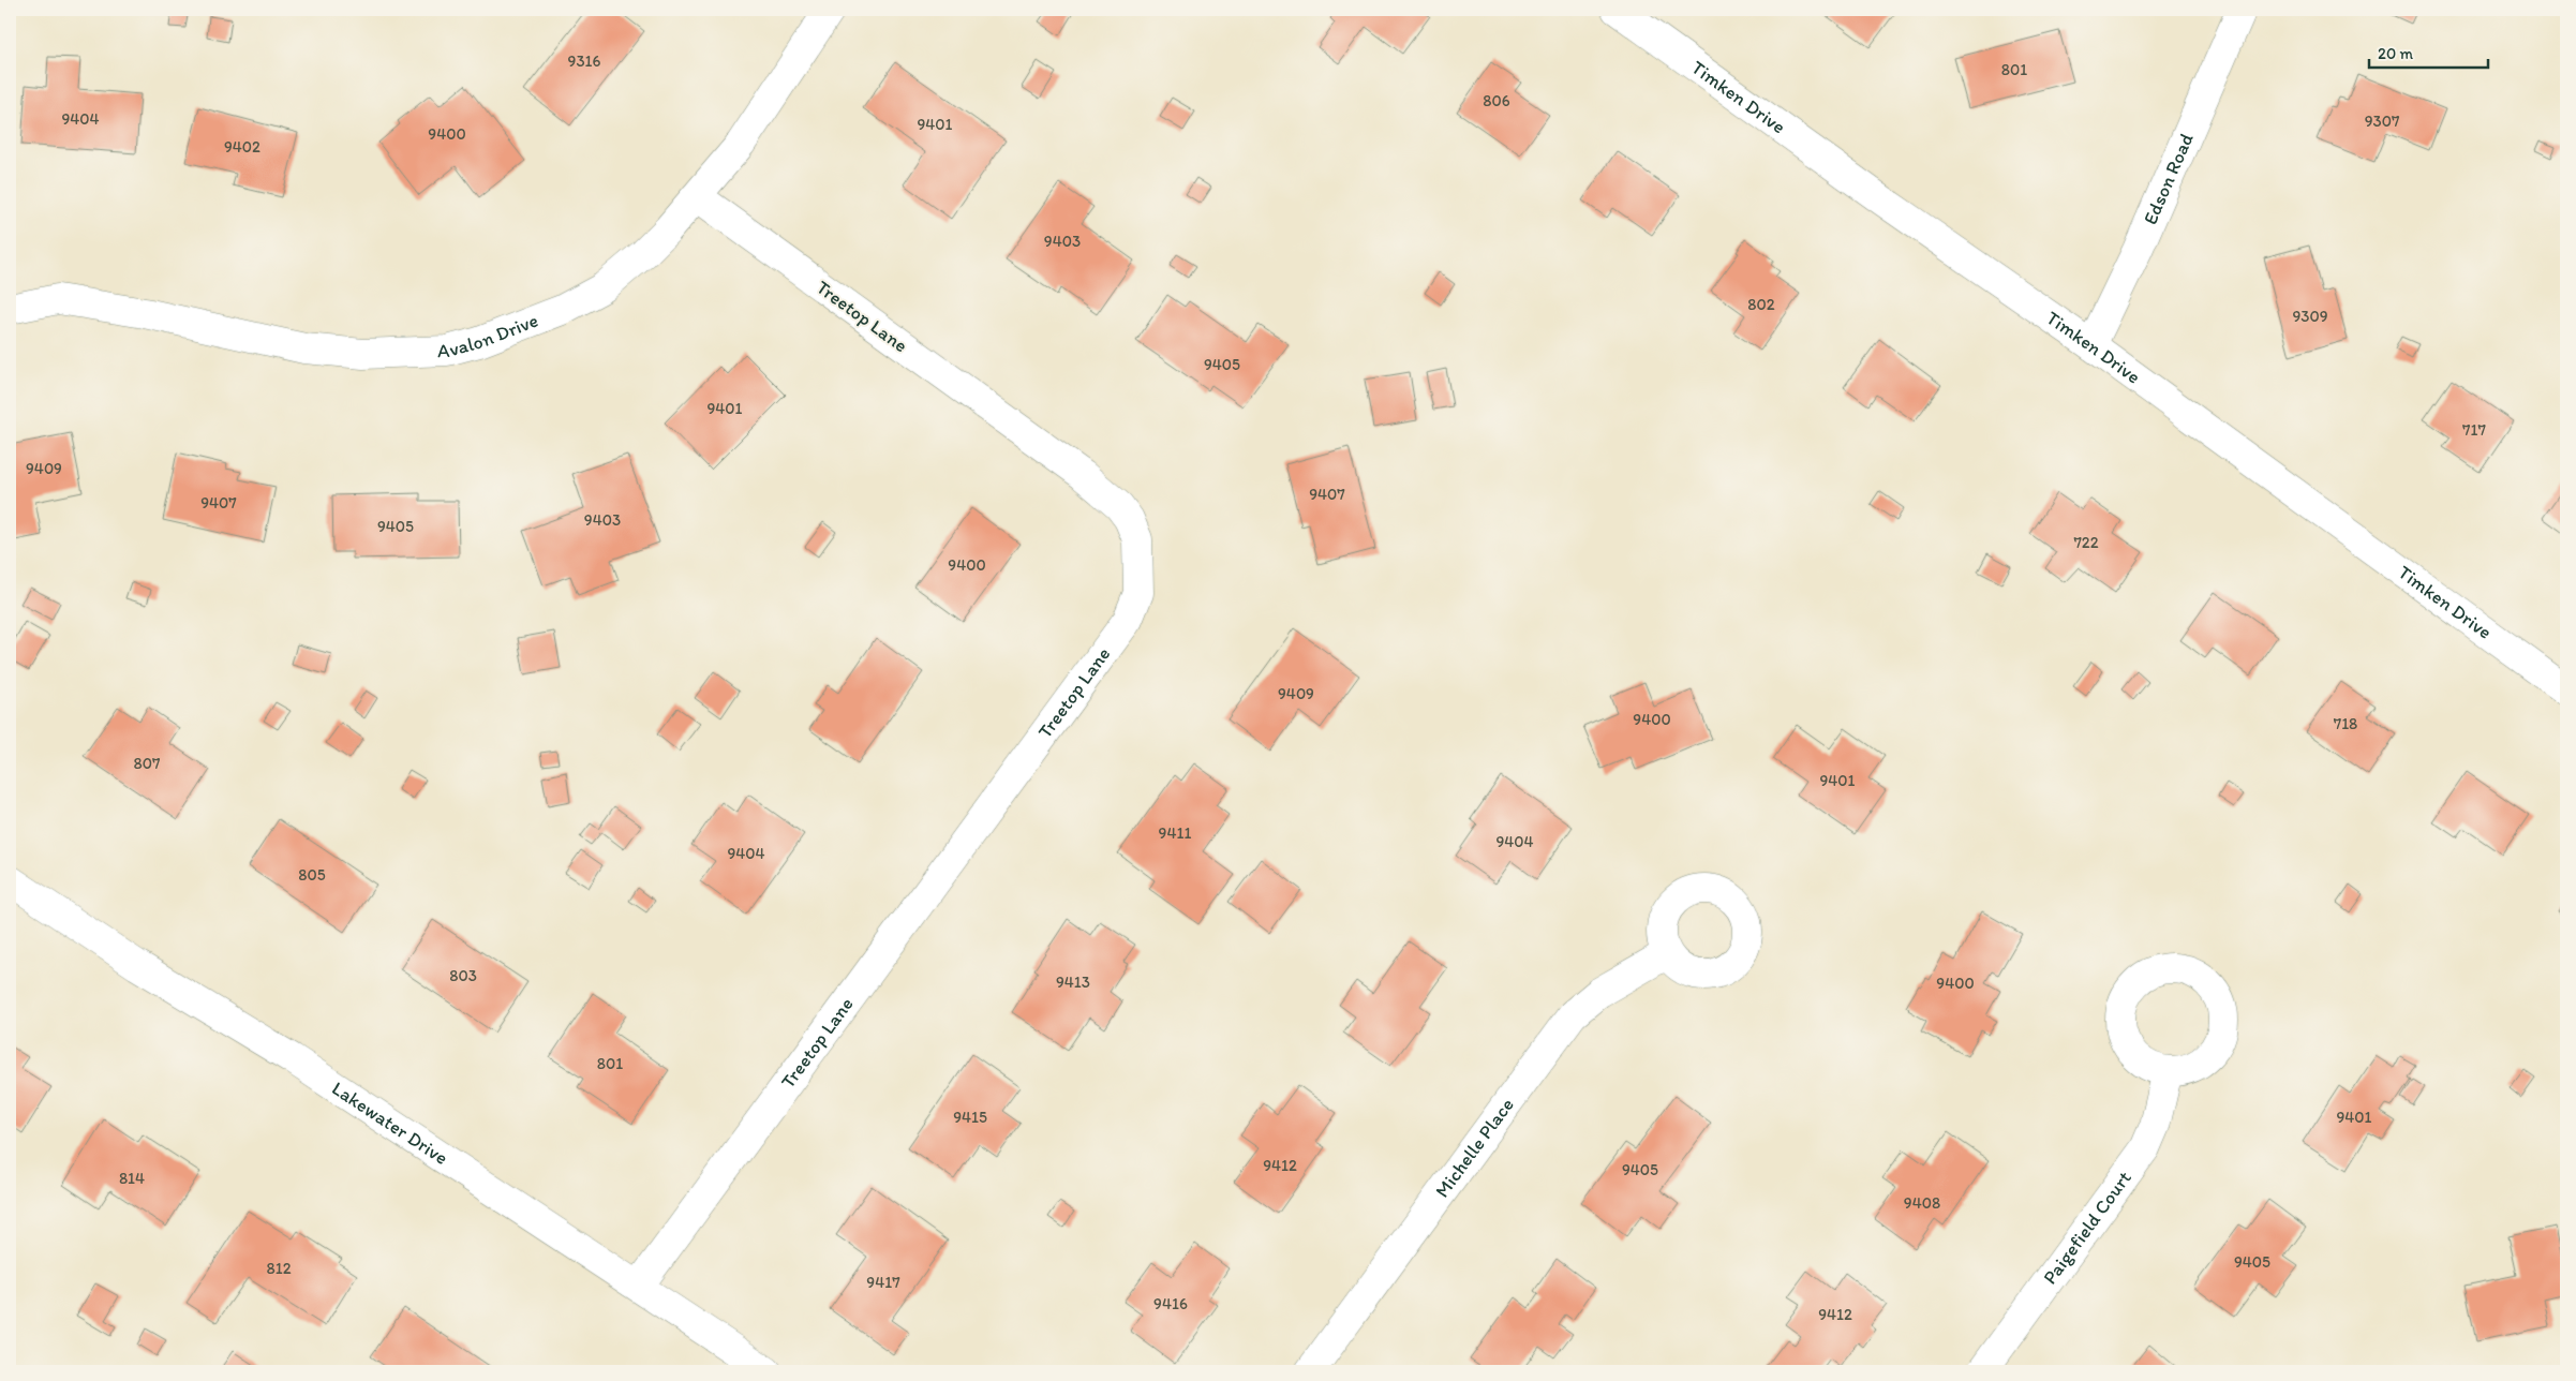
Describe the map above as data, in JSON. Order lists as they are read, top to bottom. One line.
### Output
{"streets":{"street":["Timken Drive","Edson Road","Treetop Lane","Avalon Drive","Lakewater Drive","Michelle Place","Paigefield Court"]},"crossings":[["Timken Drive","Edson Road"],["Treetop Lane","Avalon Drive"],["Treetop Lane","Lakewater Drive"]],"house_numbers":["9316","801","806","9404","9307","9401","9400","9402","9403","802","9309","9405","9401","717","9409","9407","9407","9403","9405","722","9400","9409","9400","718","807","9401","9411","9404","9404","805","803","9413","9400","801","9415","9401","9412","9405","814","9408","9405","812","9417","9416","9412"],"scale_bar":"20 m"}
